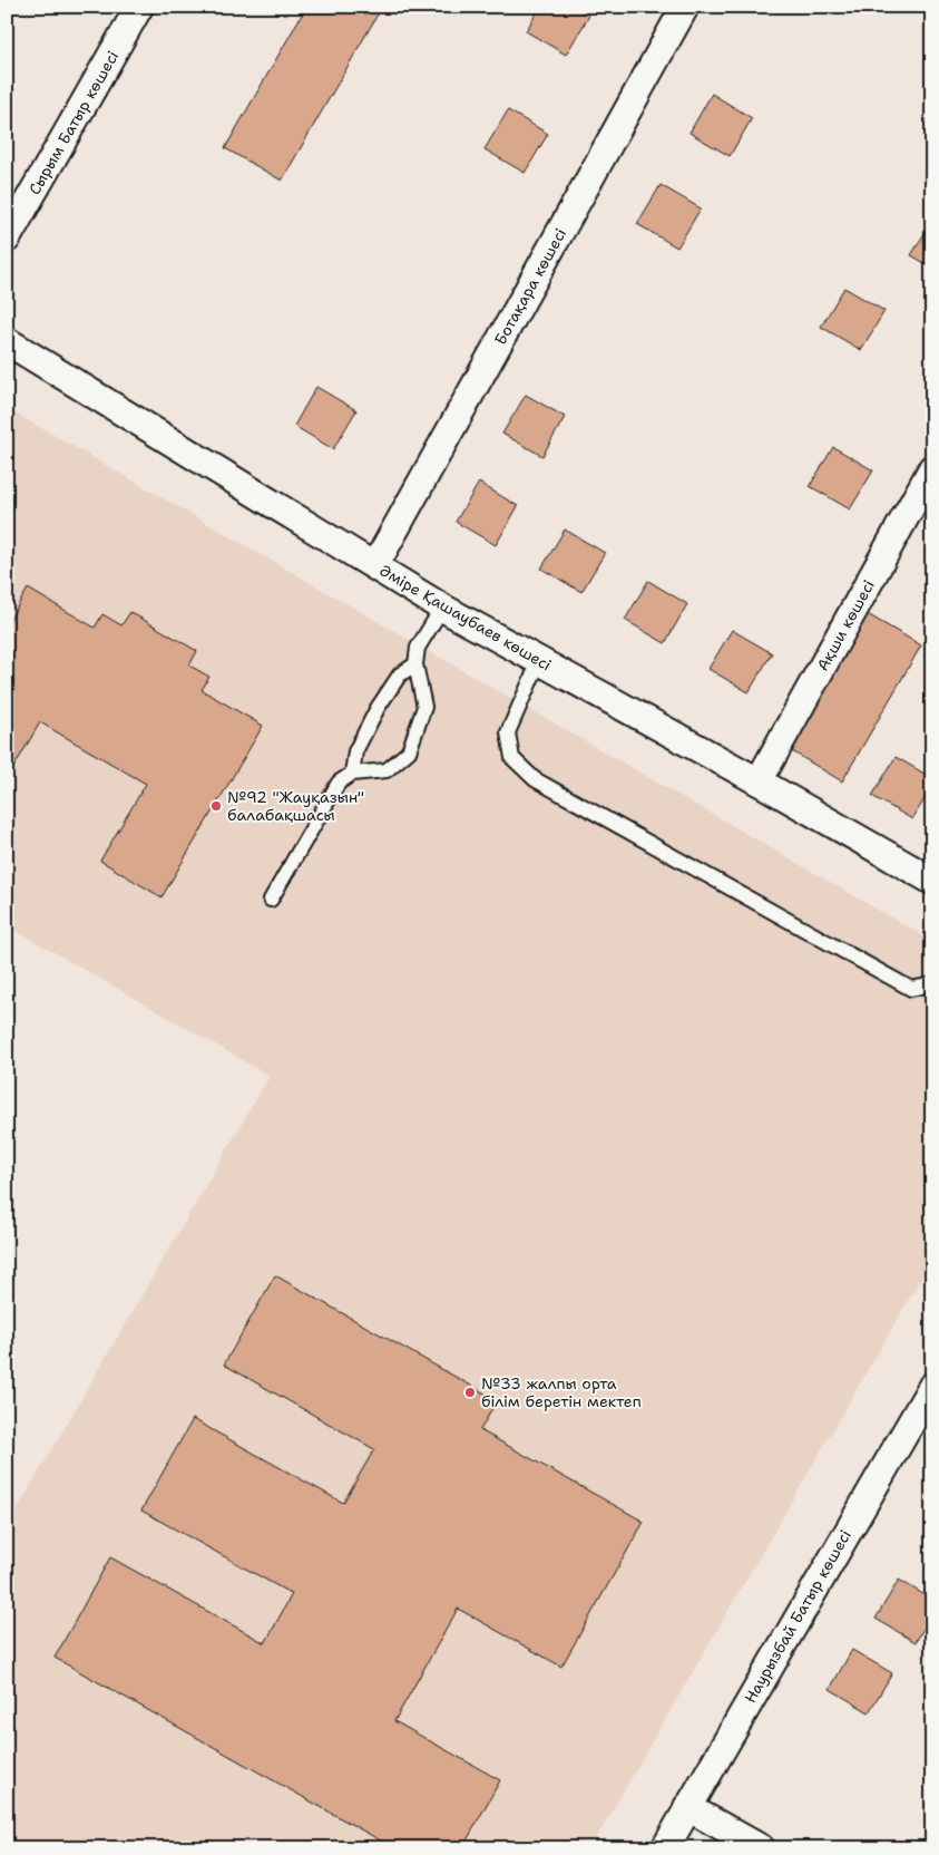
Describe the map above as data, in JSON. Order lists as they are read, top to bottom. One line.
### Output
{"streets":{"street":["Сырым Батыр көшесі","Ботақара көшесі","Әміре Қашаубаев көшесі","Ақши көшесі","Наурызбай Батыр көшесі"]},"crossings":[["Ботақара көшесі","Әміре Қашаубаев көшесі"],["Әміре Қашаубаев көшесі","Ақши көшесі"]],"places":["№92 \"Жауқазын\" балабақшасы","№33 жалпы орта білім беретін мектеп"]}
